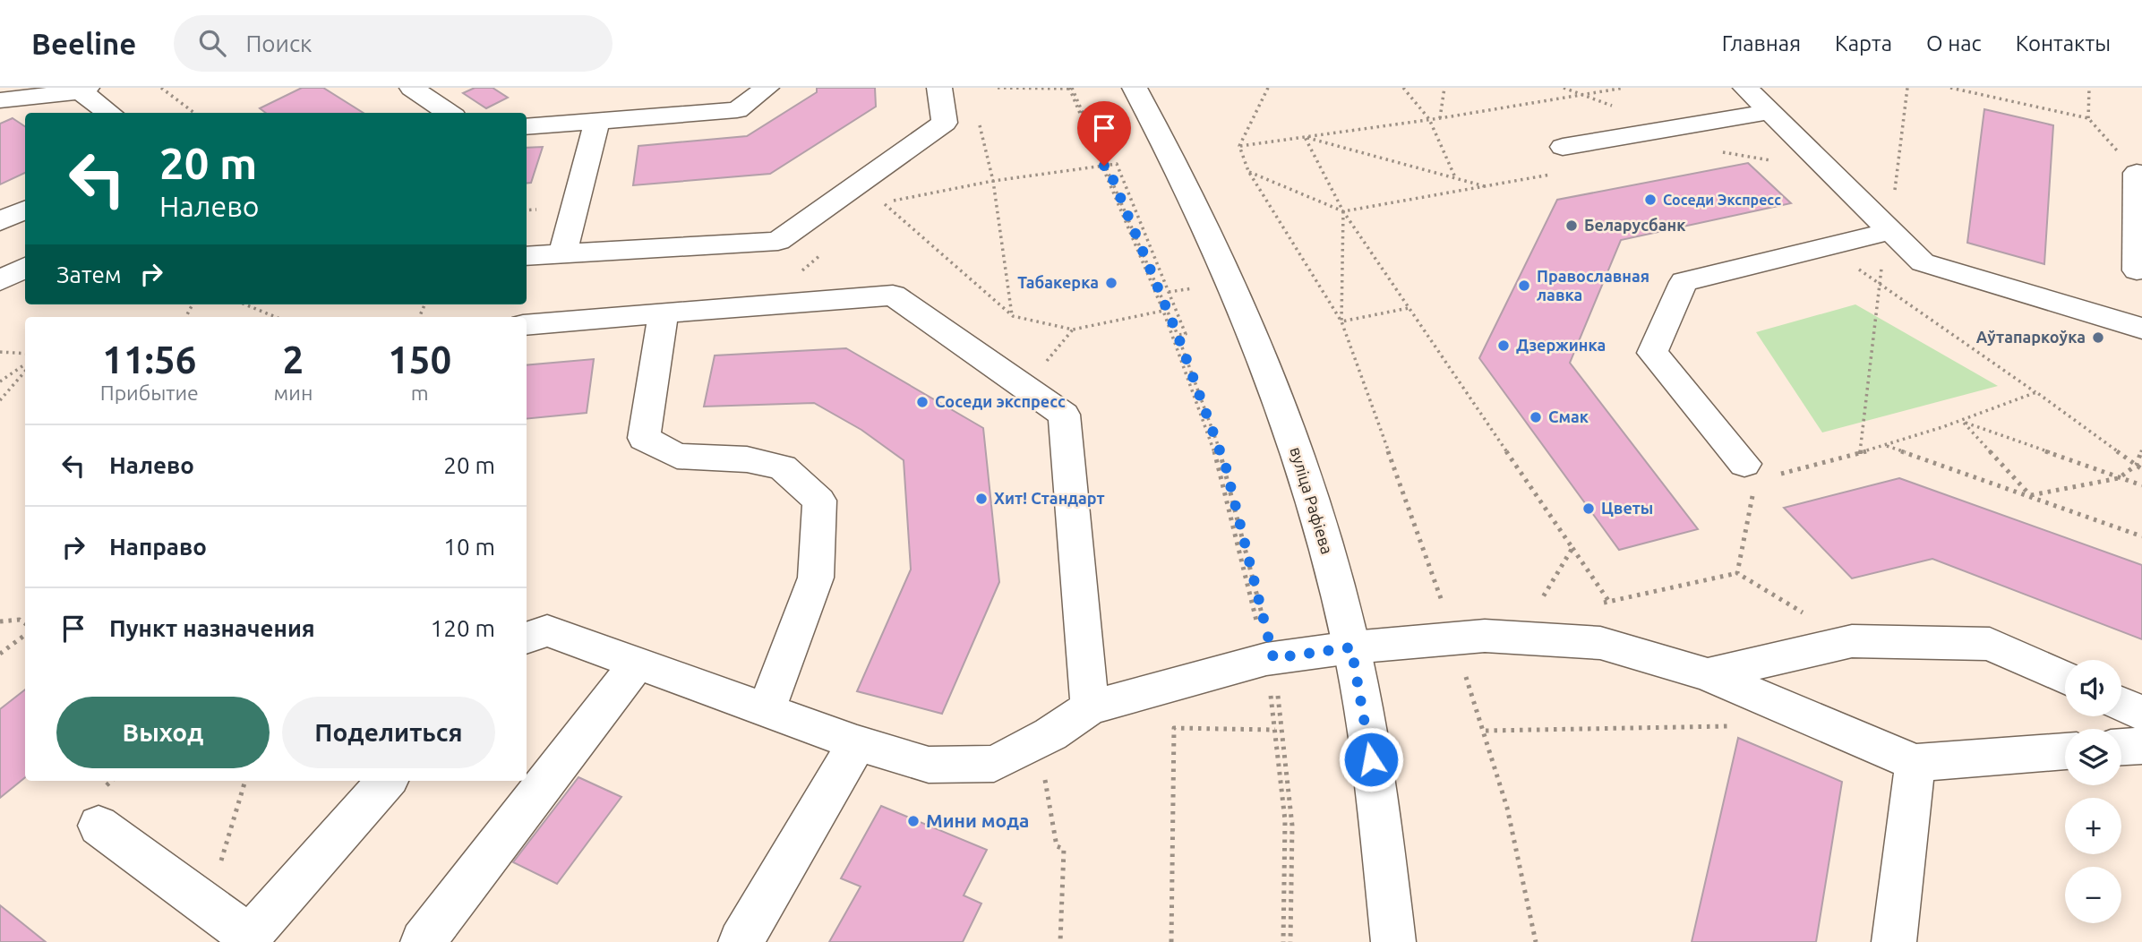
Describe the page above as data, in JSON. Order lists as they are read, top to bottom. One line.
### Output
{"streets":{"main road":["вуліца Рафіева"]},"places":["Соседи Экспресс","Беларусбанк","Табакерка","Православная лавка","Аўтапаркоўка","Дзержинка","Соседи экспресс","Смак","Хит! Стандарт","Цветы","Мини мода"],"page":{"header":"Beeline","search":"Поиск","nav":["Главная","Карта","О нас","Контакты"],"turn":["20 m","Налево"],"then":"Затем","eta":["11:56","Прибытие","2","мин","150","m"],"list":[{"name":"Налево","value":"20 m"},{"name":"Направо","value":"10 m"},{"name":"Пункт назначения","value":"120 m"}],"map_buttons":["+","−"],"buttons":["Выход","Поделиться"]}}
